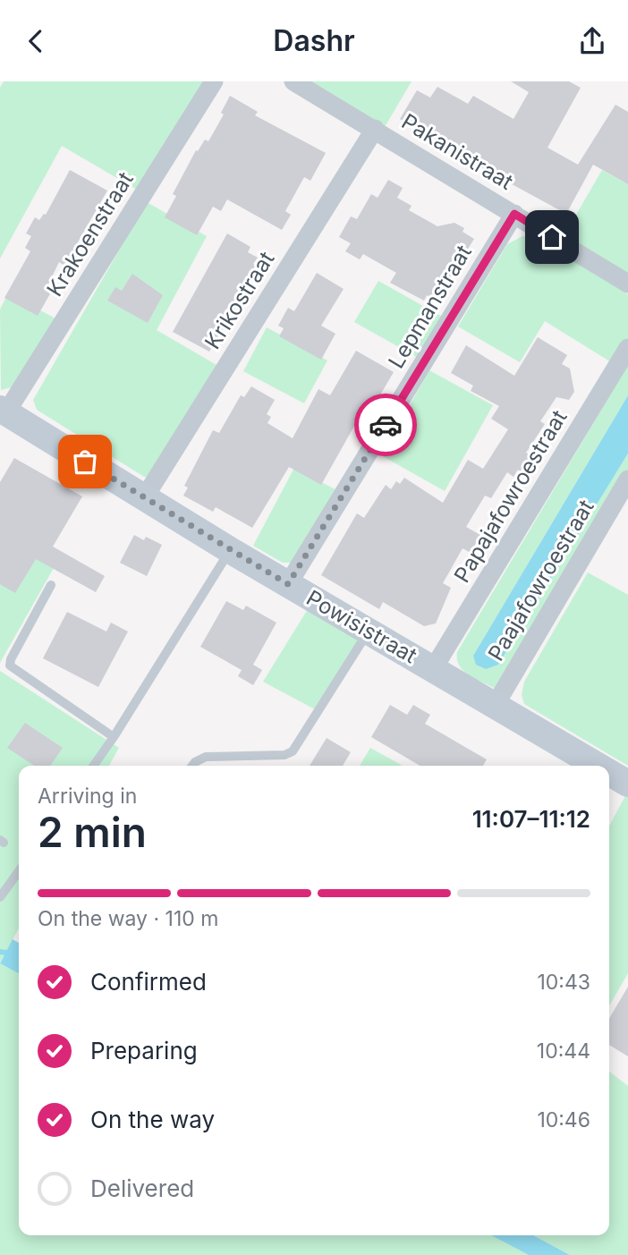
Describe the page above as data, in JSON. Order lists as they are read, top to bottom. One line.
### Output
{"streets":{"street":["Pakanistraat","Krakoenstraat","Krikostraat","Lepmanstraat","Papajafowroestraat","Paajafowroestraat","Powisistraat"]},"crossings":[["Pakanistraat","Krikostraat"],["Pakanistraat","Lepmanstraat"],["Krakoenstraat","Powisistraat"],["Krikostraat","Powisistraat"],["Lepmanstraat","Powisistraat"],["Papajafowroestraat","Powisistraat"],["Paajafowroestraat","Powisistraat"]],"page":{"header":"Dashr","heading":["2 min","Arriving in","11:07–11:12"],"bar":"On the way · 110 m","list":[["Confirmed","10:43"],["Preparing","10:44"],["On the way","10:46"],"Delivered"]}}
